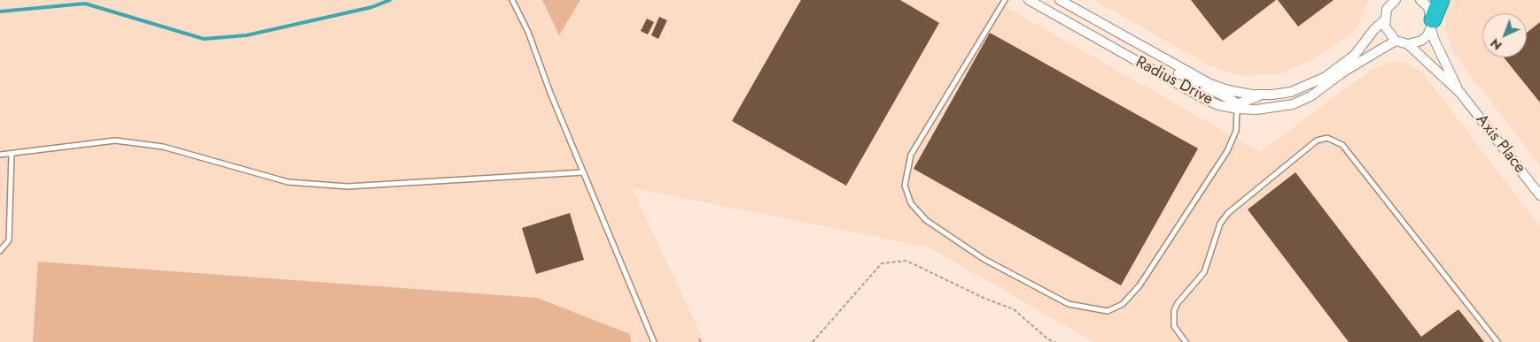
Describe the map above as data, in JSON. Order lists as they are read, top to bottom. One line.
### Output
{"streets":{"street":["Radius Drive","Axis Place"]},"north":"bottom left"}
